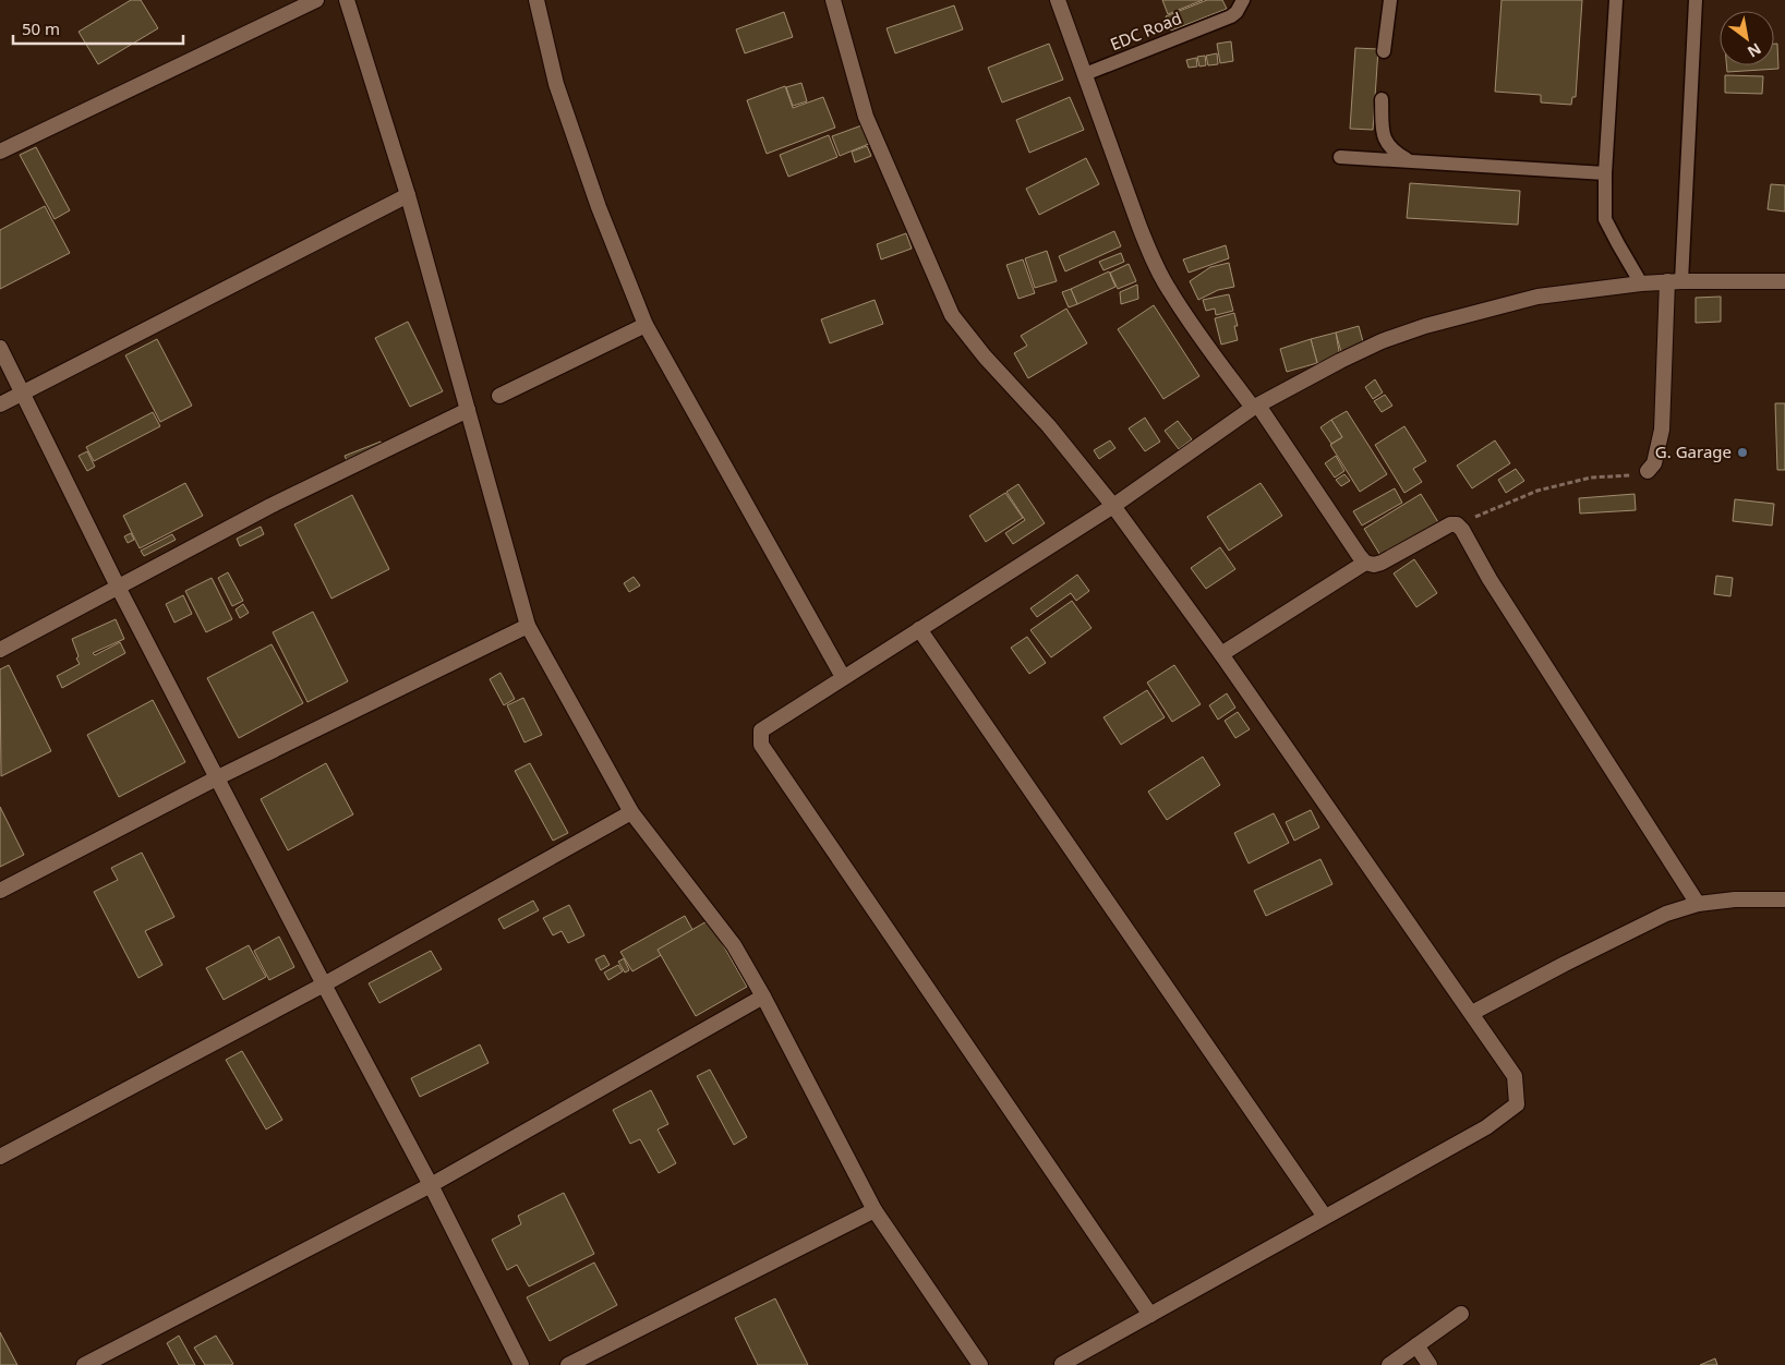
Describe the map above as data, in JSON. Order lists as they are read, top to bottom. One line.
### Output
{"streets":{"lane":["EDC Road"]},"places":["G. Garage"],"scale_bar":"50 m","north":"bottom right"}
